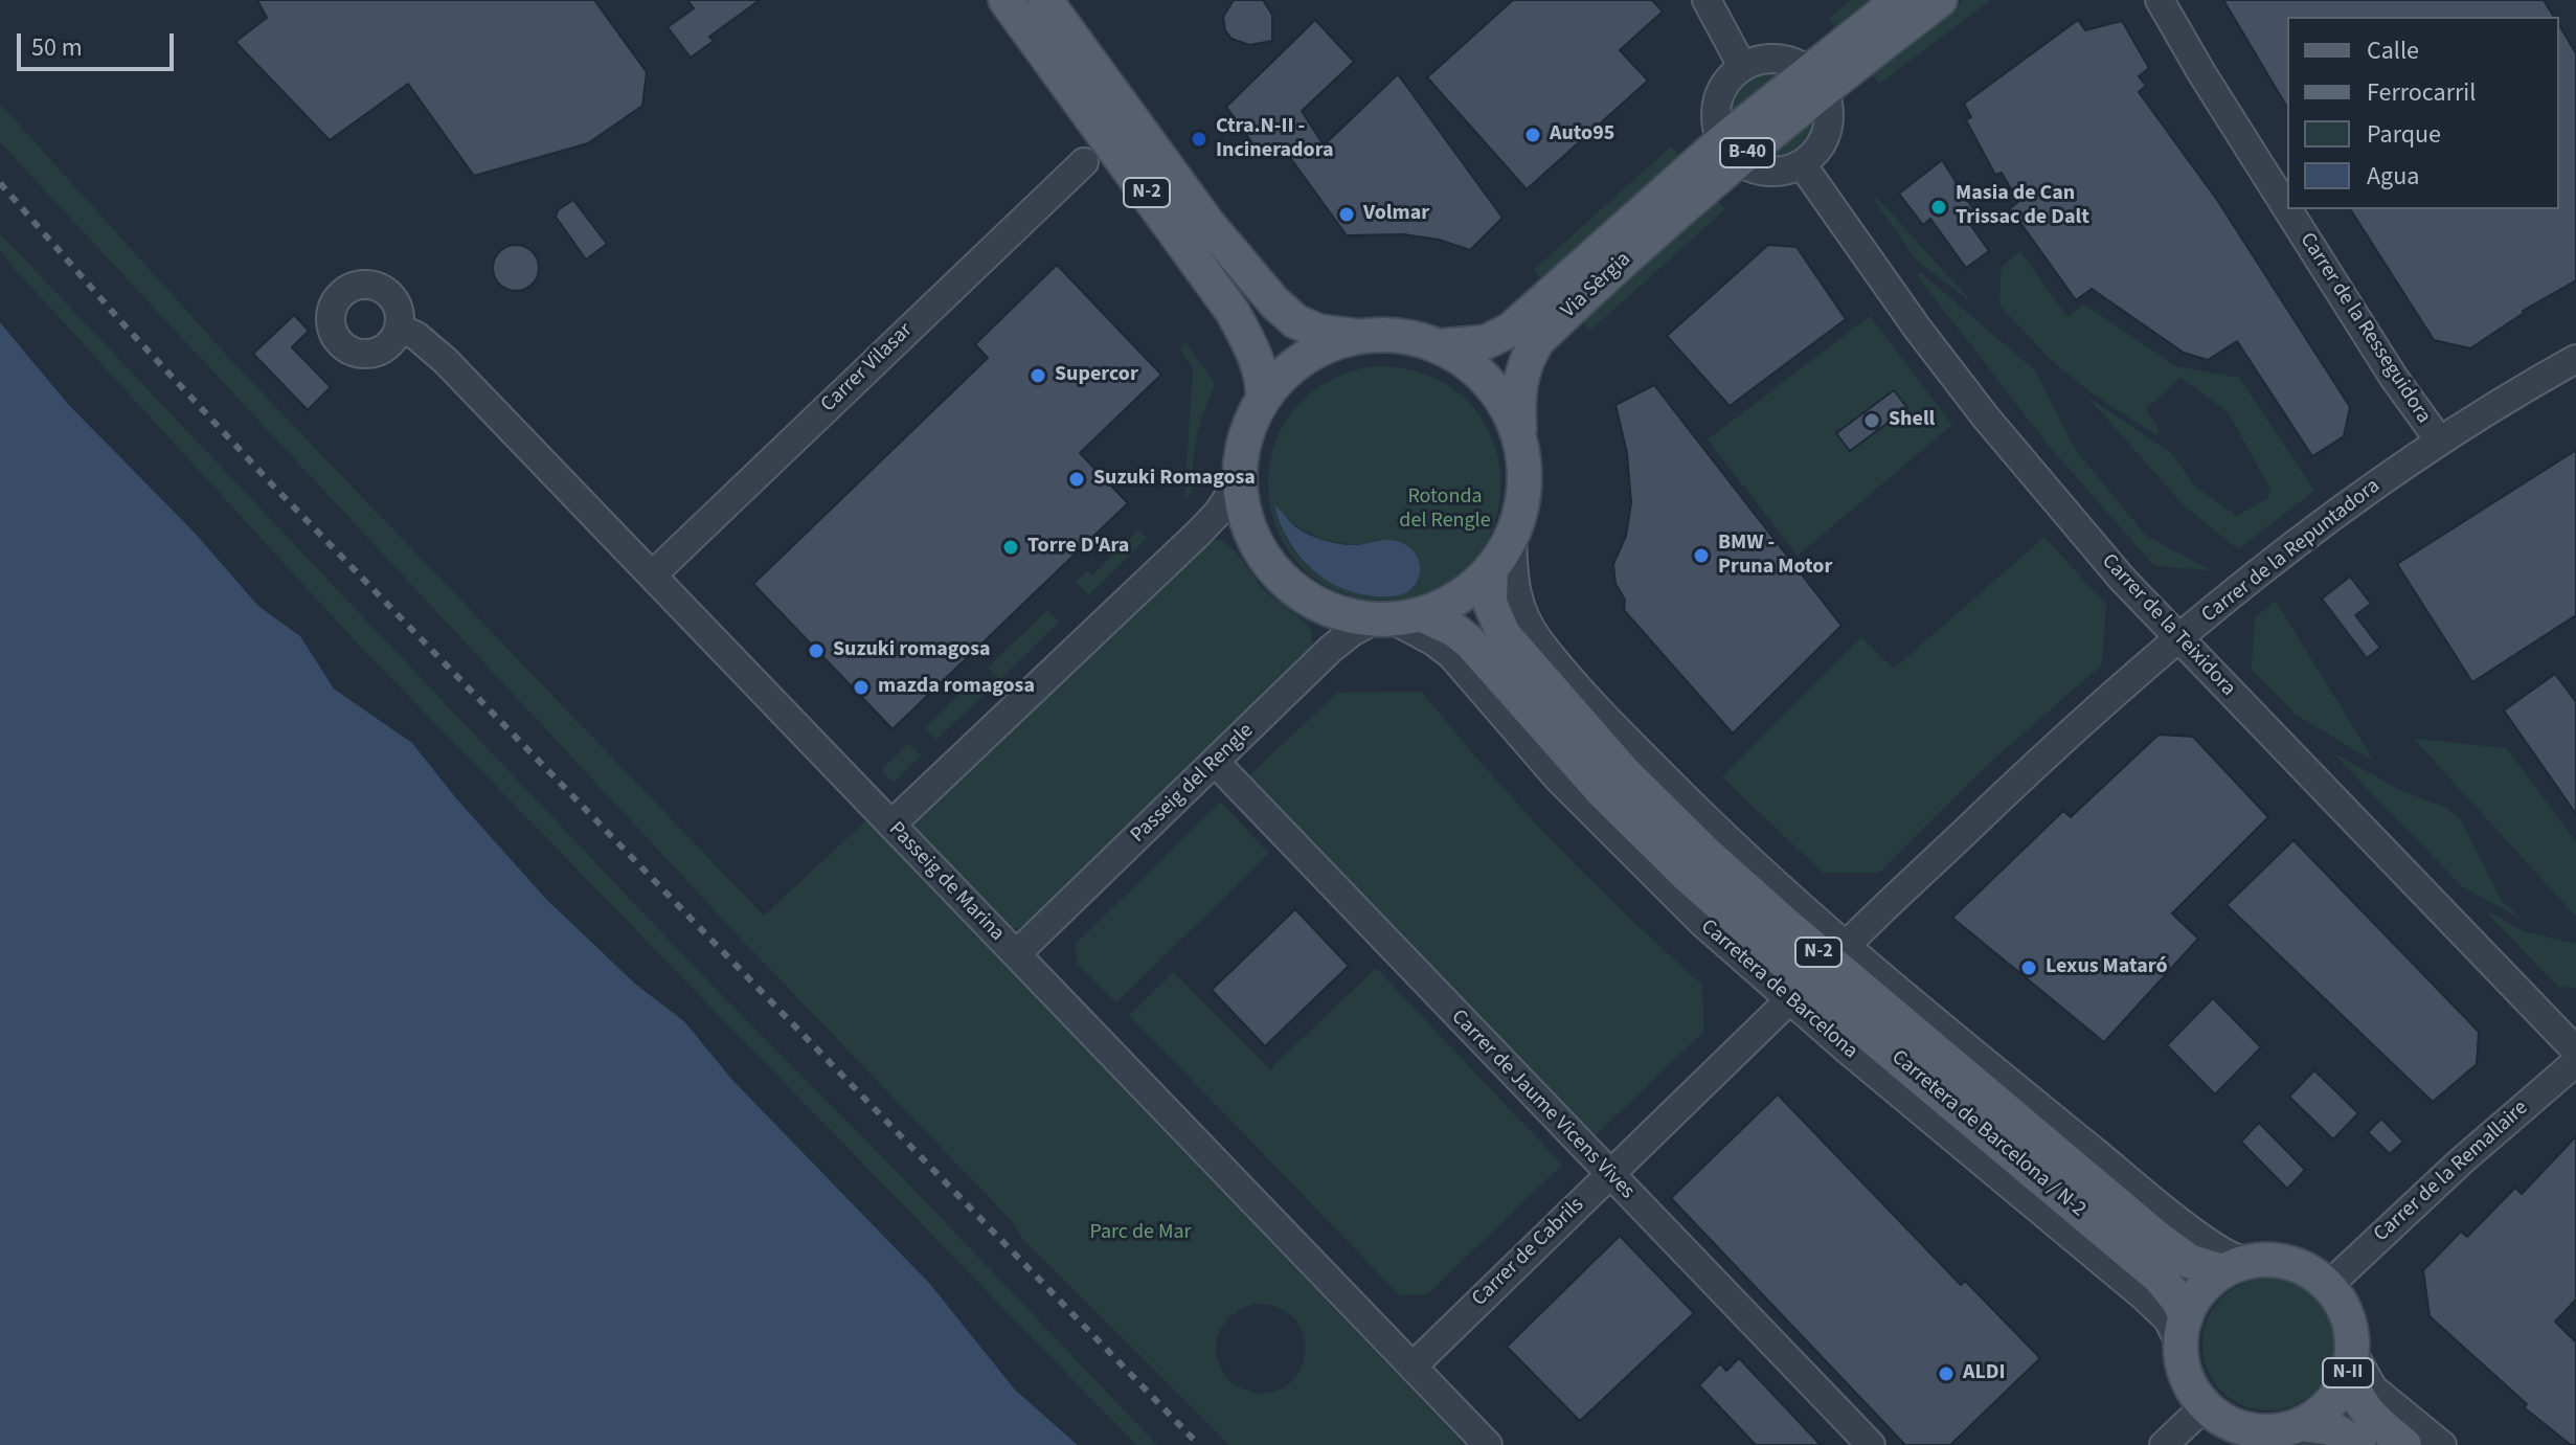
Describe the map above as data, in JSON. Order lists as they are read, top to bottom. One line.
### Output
{"streets":{"main road":["B-40","N-2","Via Sèrgia","Carretera de Barcelona / N-2","N-II"],"street":["Carrer de la Resseguidora","Carrer Vilasar","Carrer de la Repuntadora","Carrer de la Teixidora","Passeig del Rengle","Passeig de Marina","Carretera de Barcelona","Carrer de Jaume Vicens Vives","Carrer de la Remallaire","Carrer de Cabrils"]},"crossings":[["N-2","Via Sèrgia"],["N-2","Passeig del Rengle"],["N-2","Carretera de Barcelona"],["N-2","Carretera de Barcelona / N-2"],["Via Sèrgia","Passeig del Rengle"],["Via Sèrgia","Carretera de Barcelona"],["Via Sèrgia","Carretera de Barcelona / N-2"],["Carrer de la Resseguidora","Carrer de la Repuntadora"],["Carrer Vilasar","Passeig de Marina"],["Carrer de la Repuntadora","Carrer de la Teixidora"],["Passeig del Rengle","Passeig de Marina"],["Passeig del Rengle","Carretera de Barcelona"],["Passeig del Rengle","Carrer de Jaume Vicens Vives"],["Passeig del Rengle","Carretera de Barcelona / N-2"],["Passeig de Marina","Carrer de Cabrils"],["Carretera de Barcelona","Carretera de Barcelona / N-2"],["Carretera de Barcelona","Carrer de la Remallaire"],["Carretera de Barcelona","Carrer de Cabrils"],["Carretera de Barcelona","N-II"],["Carrer de Jaume Vicens Vives","Carrer de Cabrils"],["Carretera de Barcelona / N-2","Carrer de la Remallaire"],["Carretera de Barcelona / N-2","N-II"],["Carrer de la Remallaire","N-II"]],"parks":["Rotonda del Rengle","Parc de Mar"],"places":["Auto95","Ctra.N-II - Incineradora","Masia de Can Trissac de Dalt","Volmar","Supercor","Shell","Suzuki Romagosa","Torre D'Ara","BMW - Pruna Motor","Suzuki romagosa","mazda romagosa","Lexus Mataró","ALDI"],"legend":["Calle","Ferrocarril","Parque","Agua"],"scale_bar":"50 m"}
